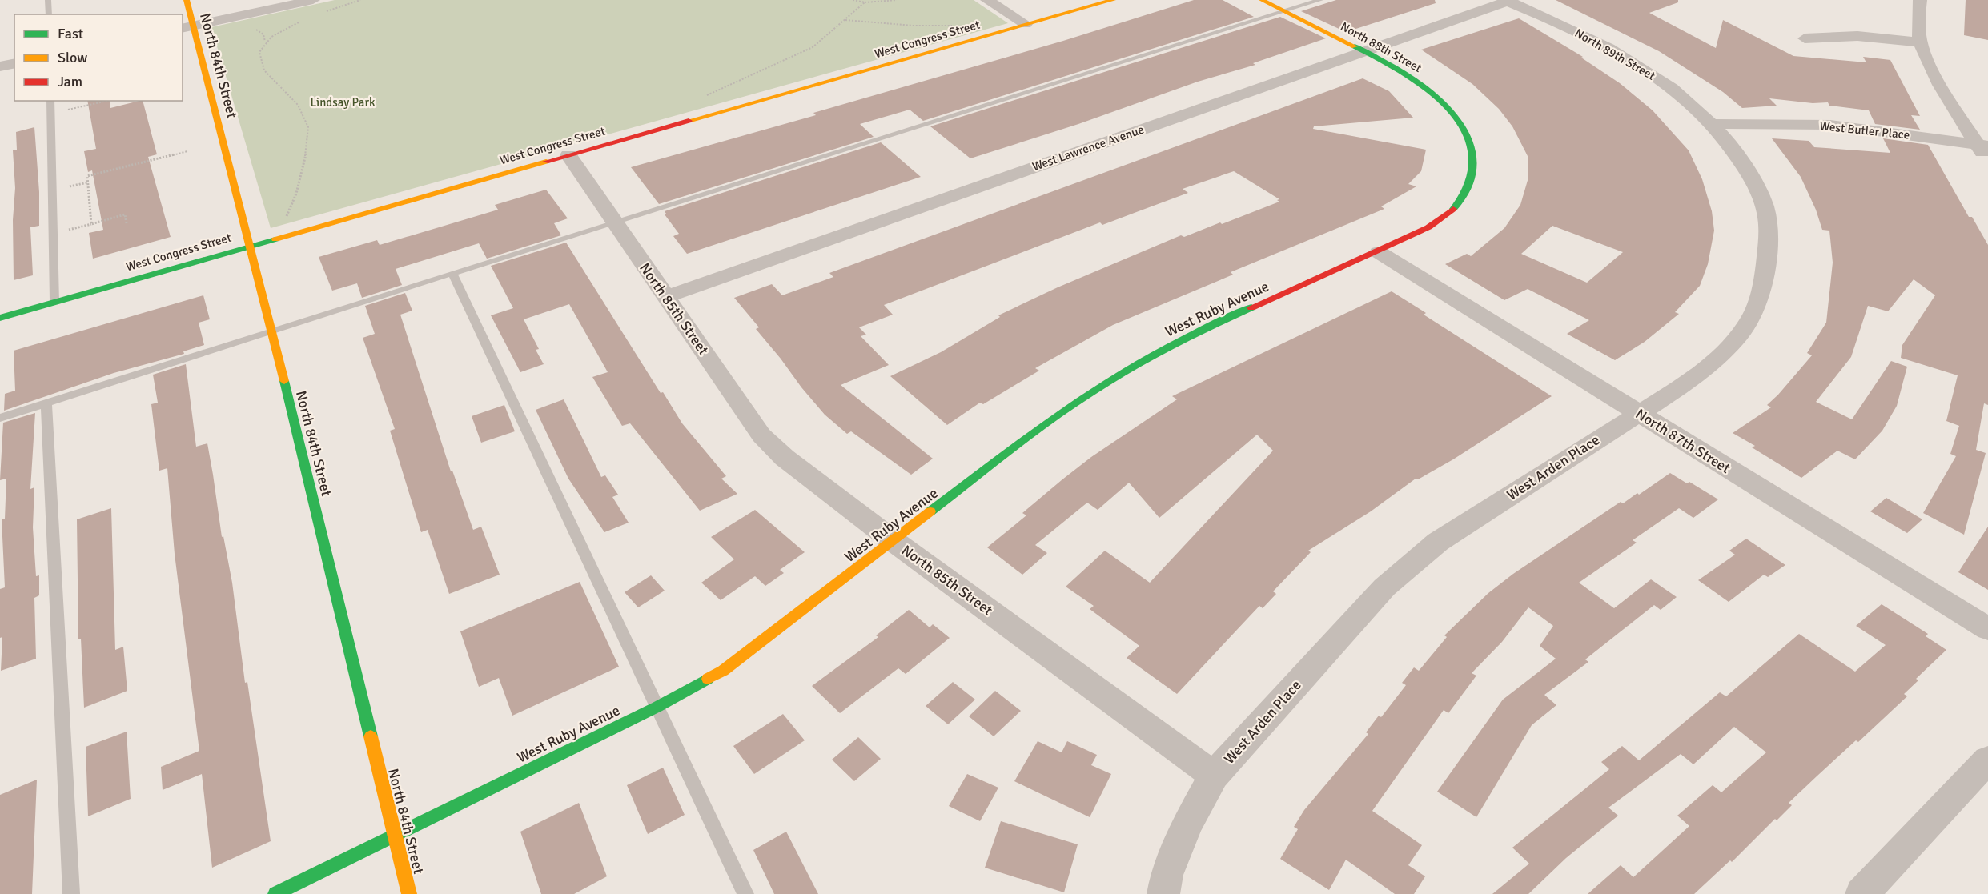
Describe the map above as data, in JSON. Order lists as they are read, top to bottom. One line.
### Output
{"streets":{"street":["West Congress Street","North 88th Street","North 89th Street","North 84th Street","West Butler Place","West Lawrence Avenue","North 85th Street","West Ruby Avenue","North 87th Street","West Arden Place"]},"crossings":[["West Congress Street","North 84th Street"],["West Congress Street","North 85th Street"],["North 88th Street","West Lawrence Avenue"],["North 88th Street","West Ruby Avenue"],["North 89th Street","West Butler Place"],["North 89th Street","West Lawrence Avenue"],["North 89th Street","West Arden Place"],["North 84th Street","West Ruby Avenue"],["West Butler Place","West Arden Place"],["West Lawrence Avenue","North 85th Street"],["North 85th Street","West Ruby Avenue"],["North 85th Street","West Arden Place"],["West Ruby Avenue","North 87th Street"],["North 87th Street","West Arden Place"]],"parks":["Lindsay Park"],"legend":["Fast","Slow","Jam"]}
